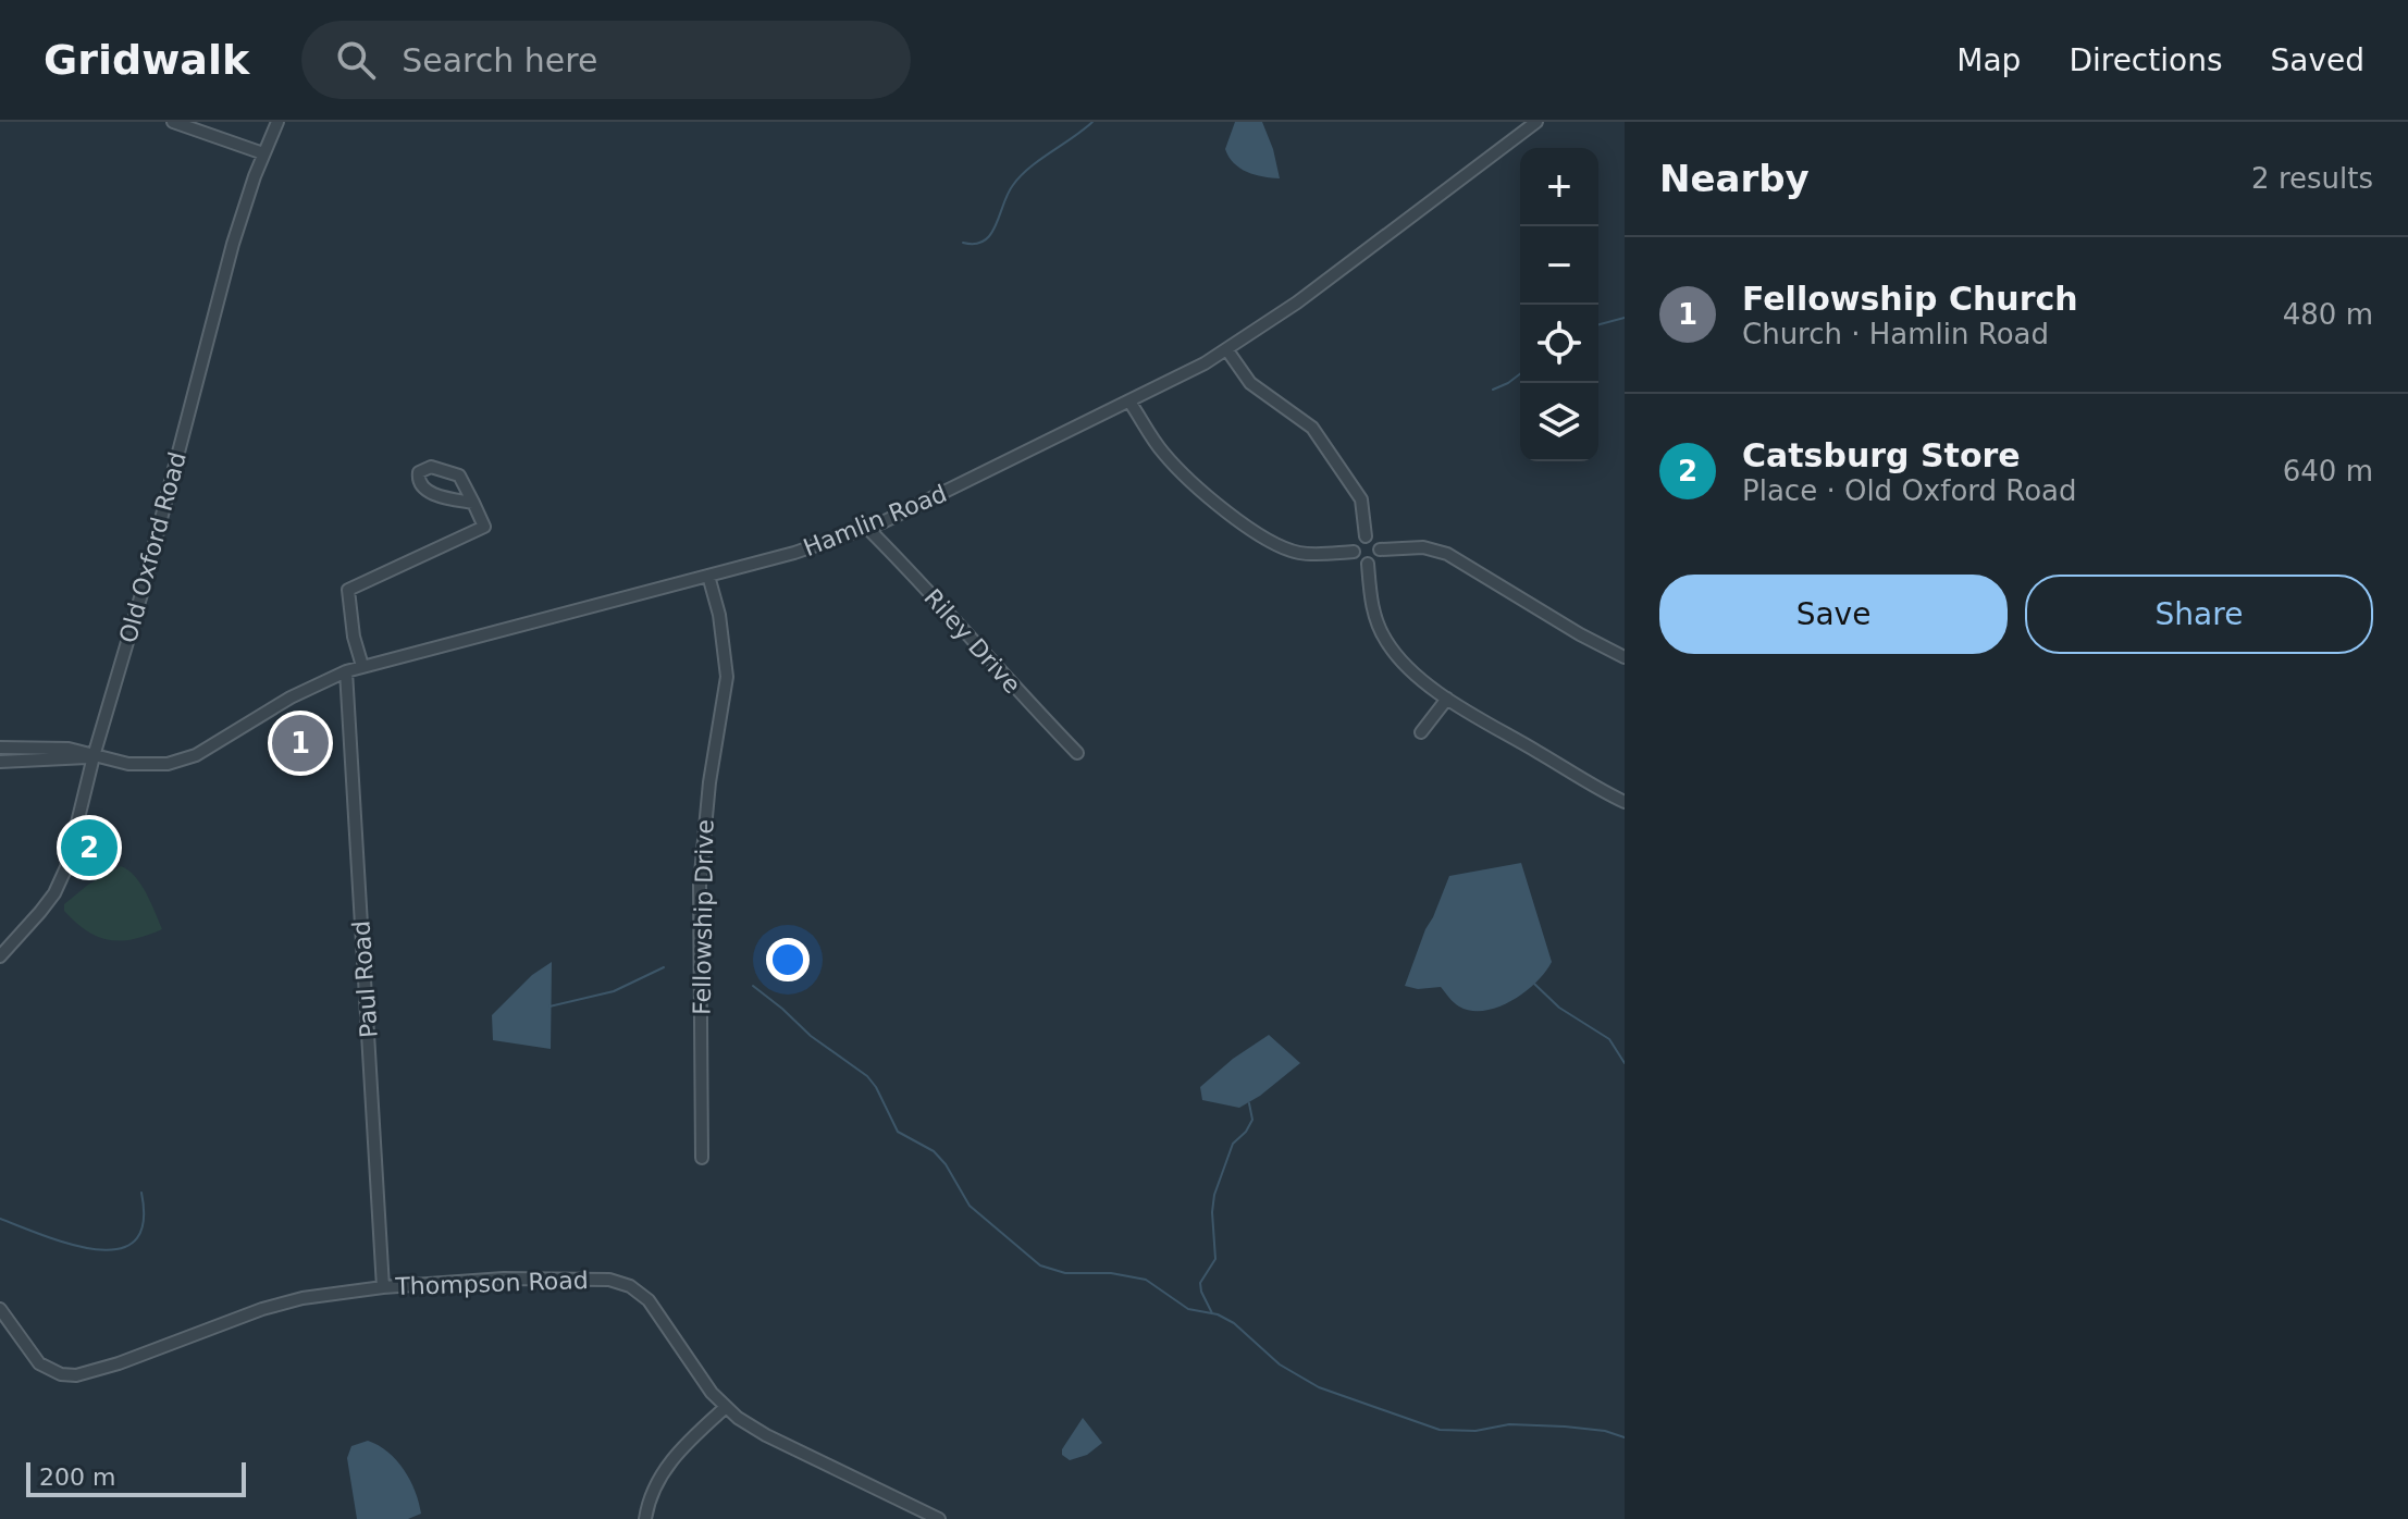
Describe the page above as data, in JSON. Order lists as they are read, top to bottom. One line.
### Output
{"streets":{"street":["Hamlin Road","Old Oxford Road","Riley Drive","Fellowship Drive","Paul Road","Thompson Road"]},"crossings":[["Hamlin Road","Old Oxford Road"],["Hamlin Road","Riley Drive"],["Hamlin Road","Fellowship Drive"],["Hamlin Road","Paul Road"],["Paul Road","Thompson Road"]],"scale_bar":"200 m","page":{"header":"Gridwalk","search":"Search here","nav":["Map","Directions","Saved"],"heading":["Nearby","2 results"],"map_buttons":["+","−"],"list":[{"mark":"1","name":"Fellowship Church","note":"Church · Hamlin Road","value":"480 m"},{"mark":"2","name":"Catsburg Store","note":"Place · Old Oxford Road","value":"640 m"}],"buttons":["Save","Share"],"pins":["1","2"],"scale":"200 m"}}
